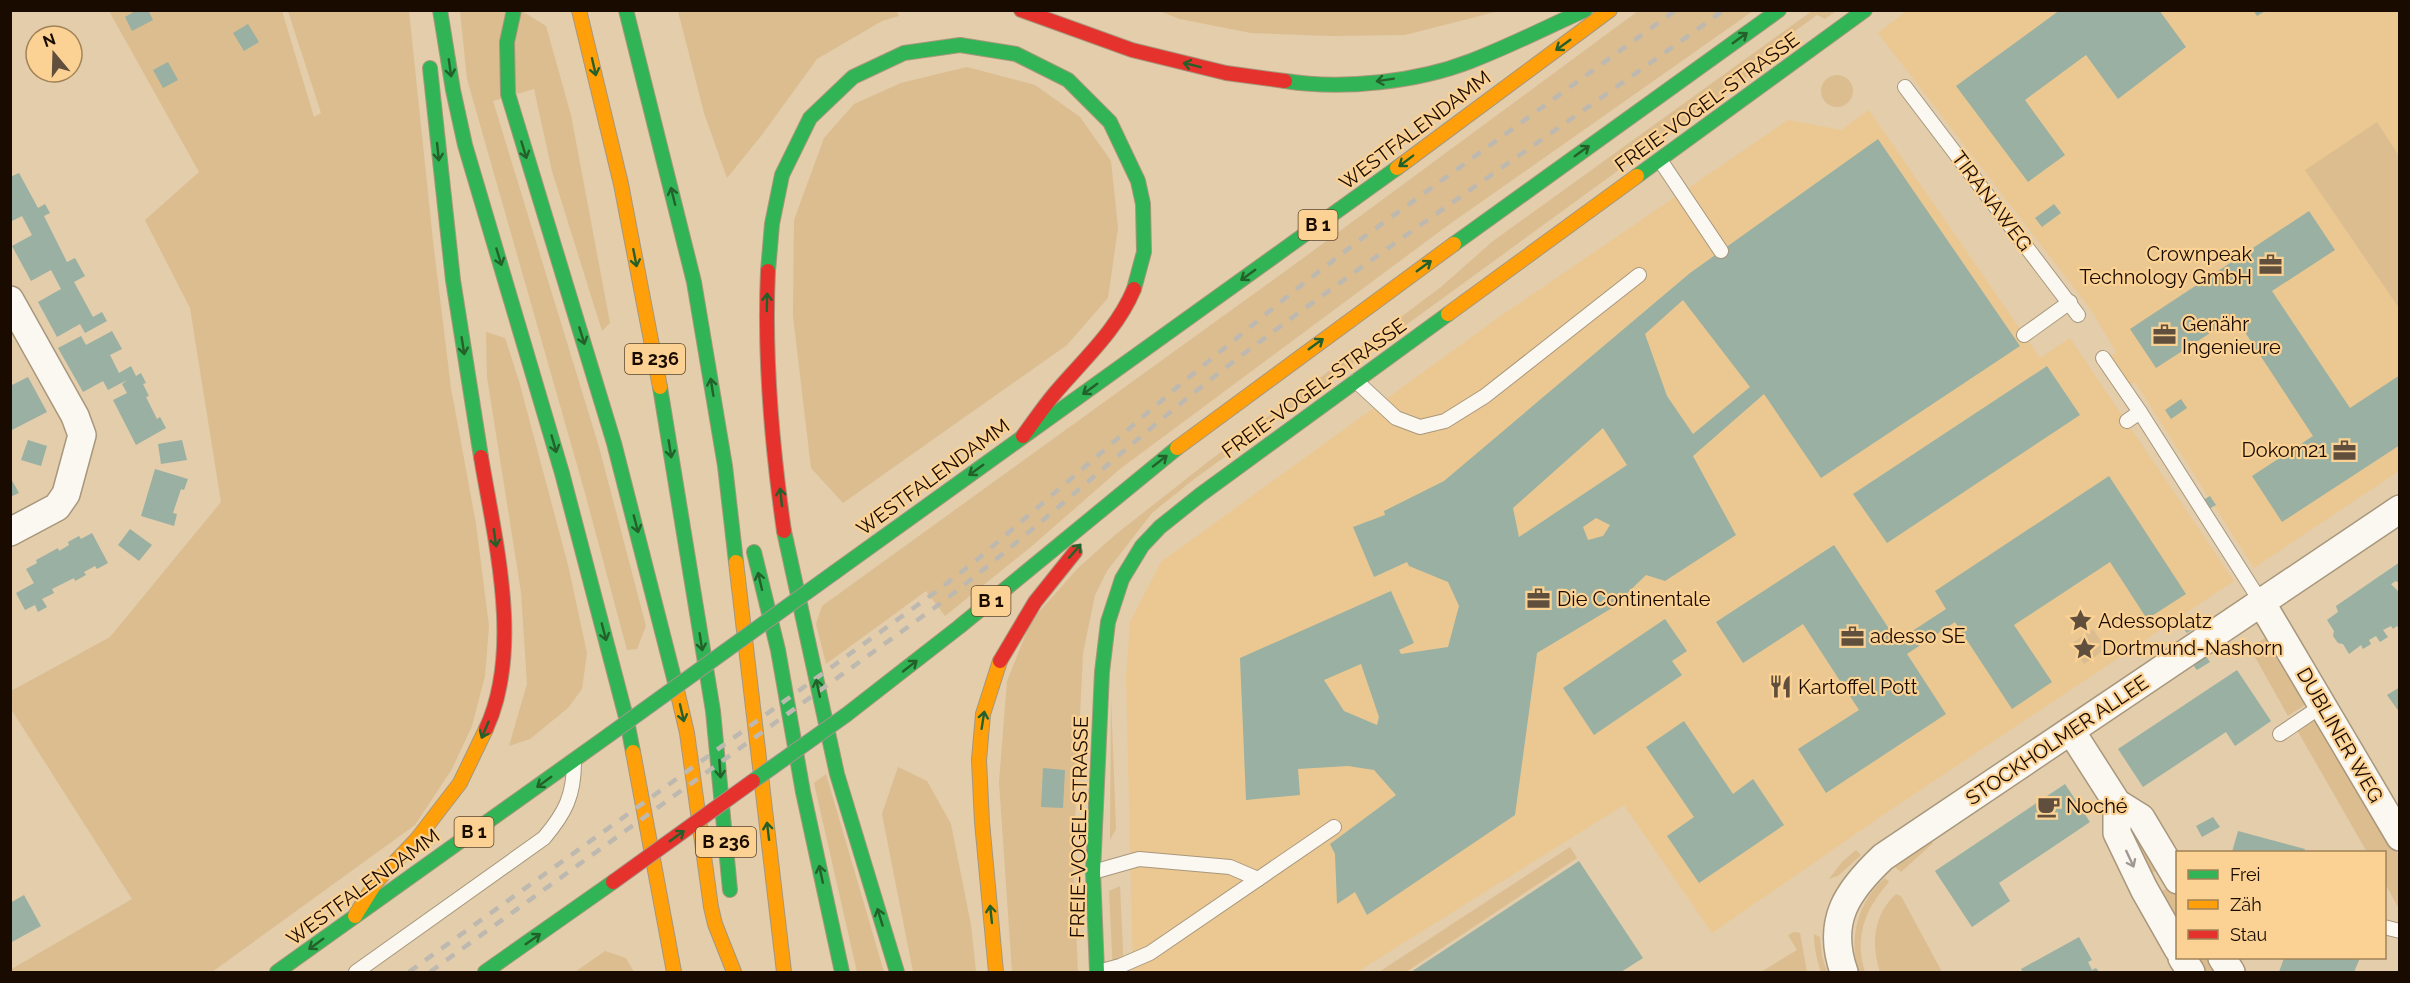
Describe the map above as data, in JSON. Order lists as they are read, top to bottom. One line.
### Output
{"streets":{"main road":["FREIE-VOGEL-STRASSE","WESTFALENDAMM","B 1","B 236"],"street":["DUBLINER WEG","STOCKHOLMER ALLEE"],"lane":["TIRANAWEG"]},"crossings":[["DUBLINER WEG","STOCKHOLMER ALLEE"]],"places":{"office":["Crownpeak Technology GmbH","Genähr Ingenieure","Dokom21","Die Continentale","adesso SE"],"place":["Adessoplatz","Dortmund-Nashorn"],"restaurant":["Kartoffel Pott"],"cafe":["Noché"]},"legend":["Frei","Zäh","Stau"],"north":"top"}
